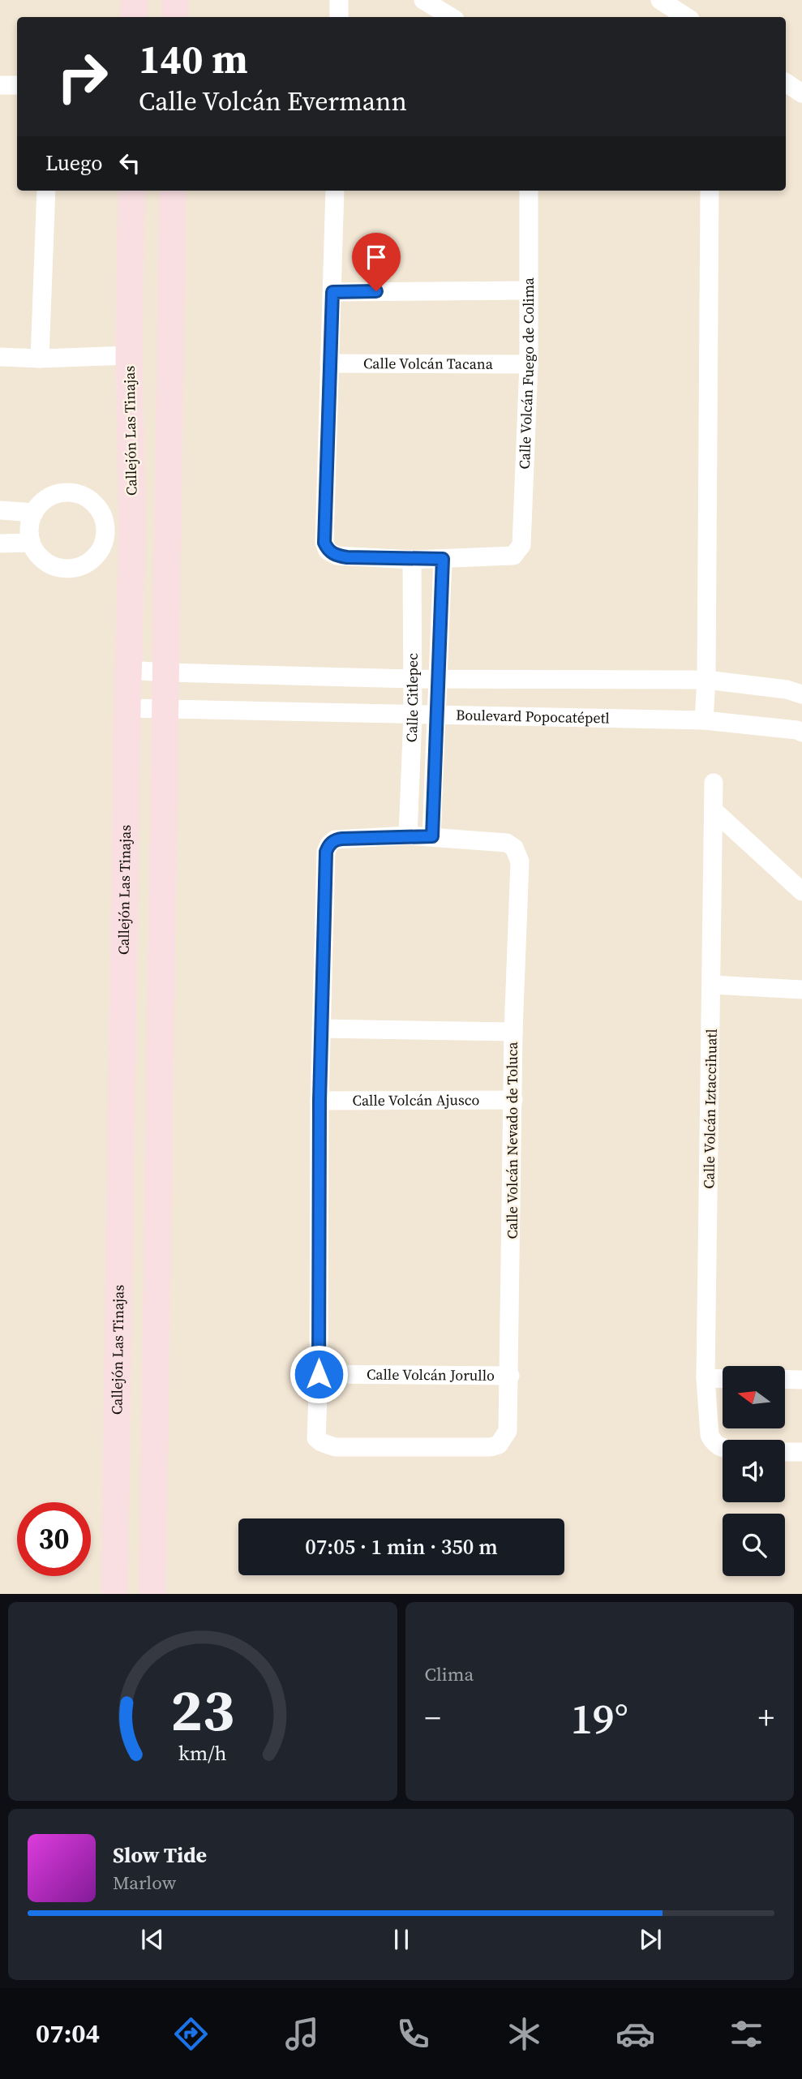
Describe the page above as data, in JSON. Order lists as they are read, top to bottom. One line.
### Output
{"streets":{"main road":["Callejón Las Tinajas"],"street":["Calle Volcán Tacana","Calle Volcán Fuego de Colima","Calle Citlepec","Boulevard Popocatépetl","Calle Volcán Ajusco","Calle Volcán Iztaccihuatl","Calle Volcán Nevado de Toluca","Calle Volcán Jorullo"]},"crossings":[["Calle Volcán Tacana","Calle Volcán Fuego de Colima"],["Calle Volcán Fuego de Colima","Calle Citlepec"],["Callejón Las Tinajas","Boulevard Popocatépetl"],["Calle Citlepec","Boulevard Popocatépetl"],["Calle Citlepec","Calle Volcán Nevado de Toluca"],["Calle Volcán Ajusco","Calle Volcán Nevado de Toluca"],["Calle Volcán Nevado de Toluca","Calle Volcán Jorullo"]],"north":"left","page":{"turn":["140 m","Calle Volcán Evermann"],"then":"Luego","limit":"30","trip":"07:05 · 1 min · 350 m","tile":"Clima","heat":["−","19°","+"],"song":["Slow Tide","Marlow"],"tabs":"07:04","gauge":["23","km/h"]}}
